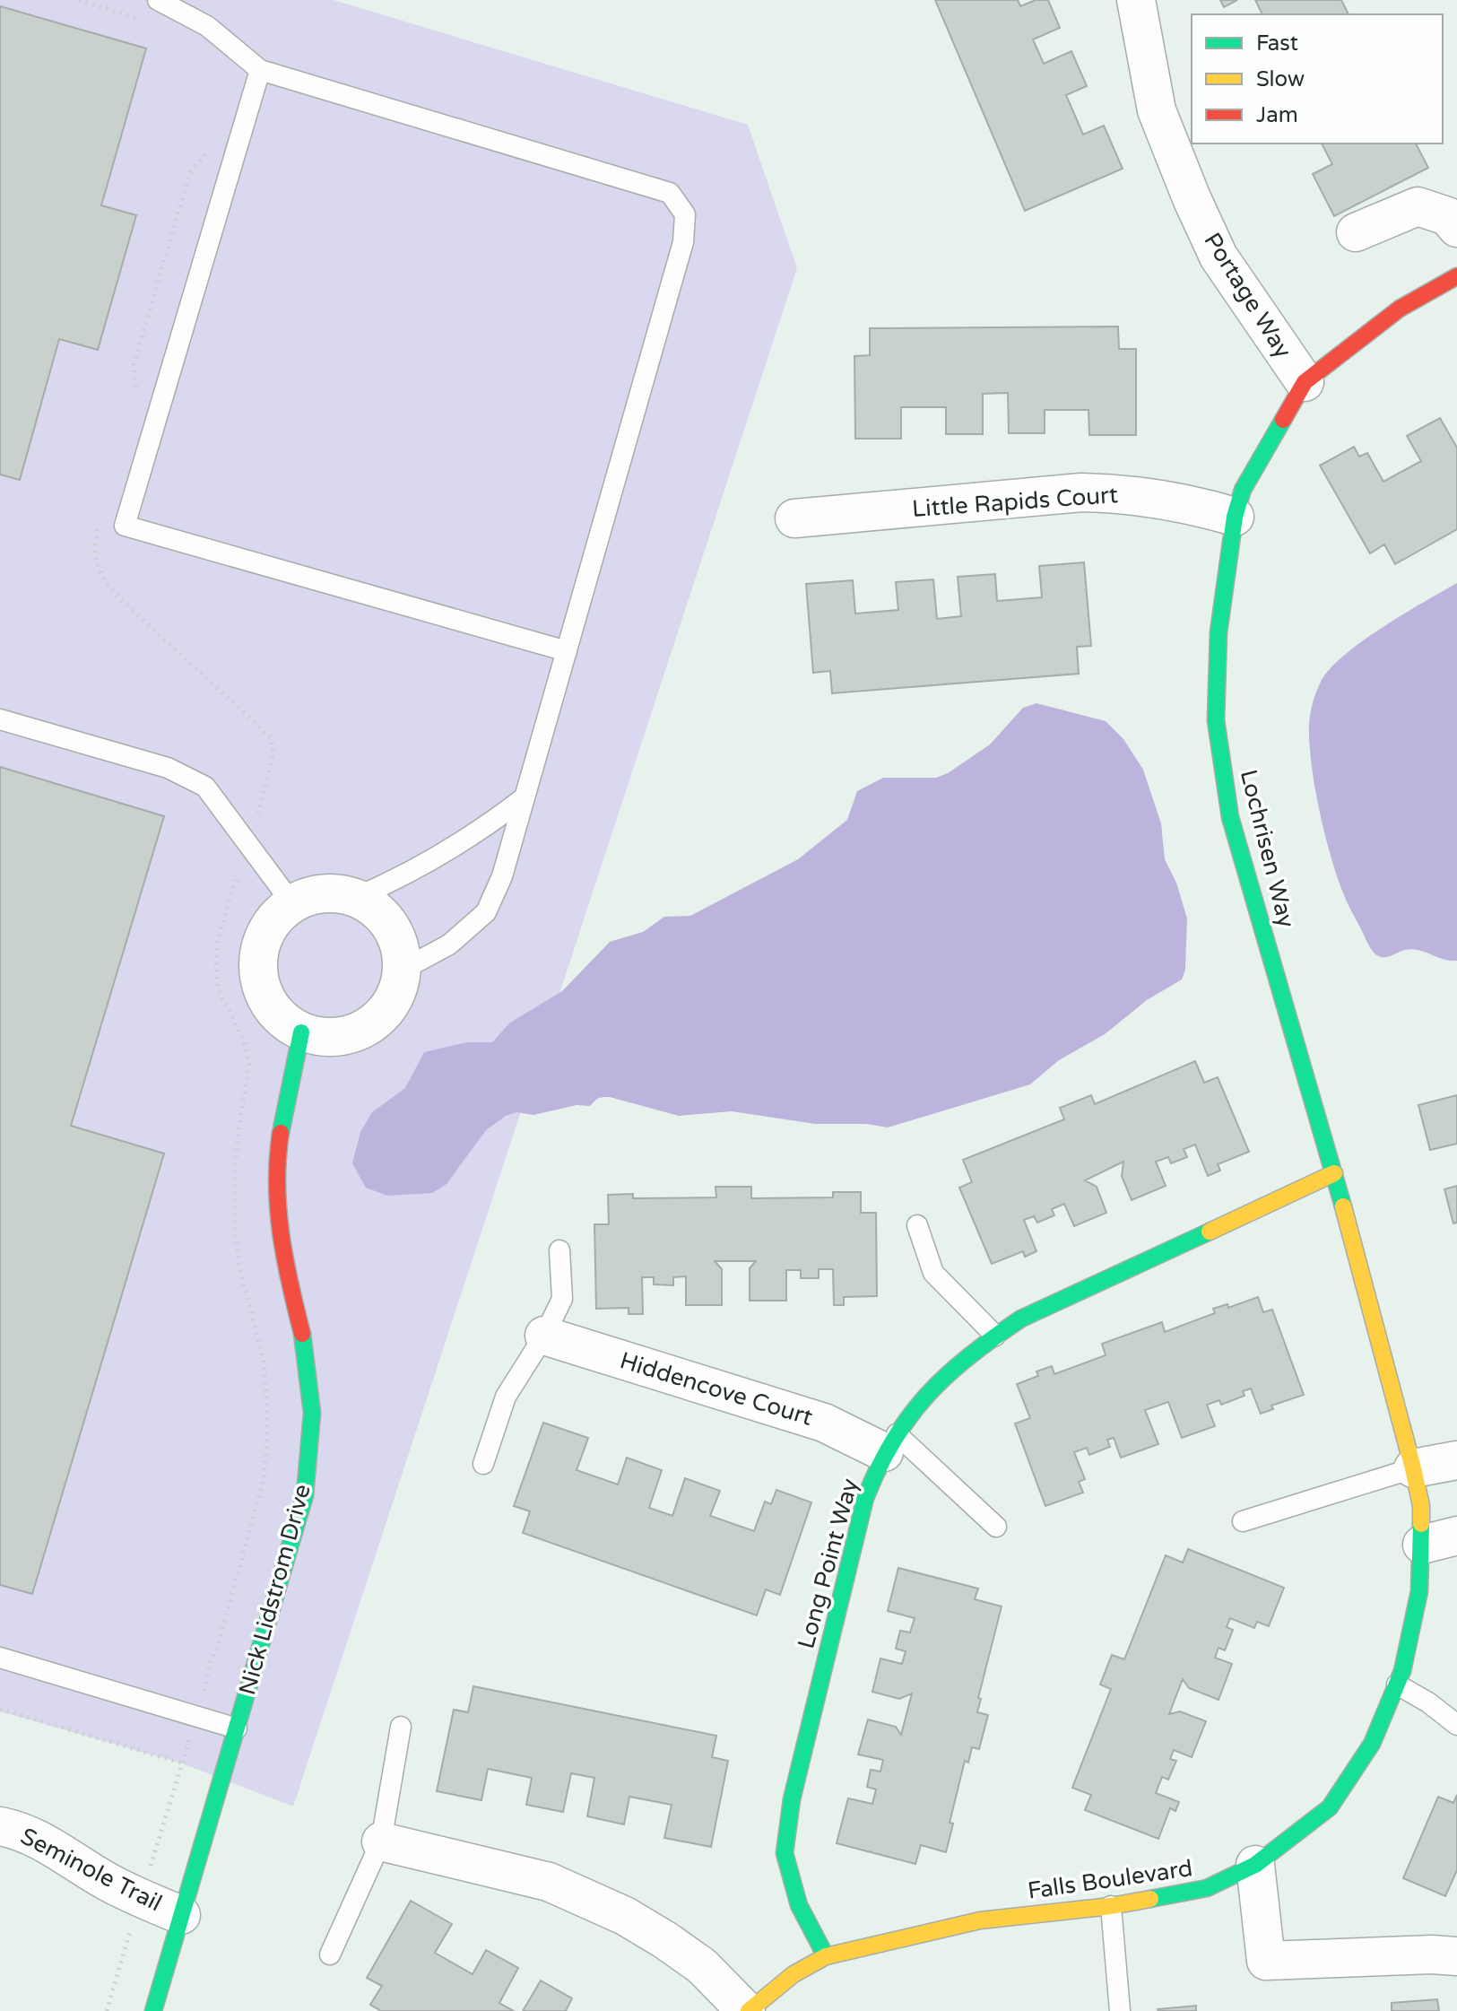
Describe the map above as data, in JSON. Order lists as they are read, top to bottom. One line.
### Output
{"streets":{"street":["Portage Way","Little Rapids Court","Lochrisen Way","Hiddencove Court","Long Point Way","Nick Lidstrom Drive","Seminole Trail","Falls Boulevard"]},"crossings":[["Portage Way","Lochrisen Way"],["Little Rapids Court","Lochrisen Way"],["Lochrisen Way","Long Point Way"],["Lochrisen Way","Falls Boulevard"],["Hiddencove Court","Long Point Way"],["Long Point Way","Falls Boulevard"],["Nick Lidstrom Drive","Seminole Trail"]],"legend":["Fast","Slow","Jam"]}
